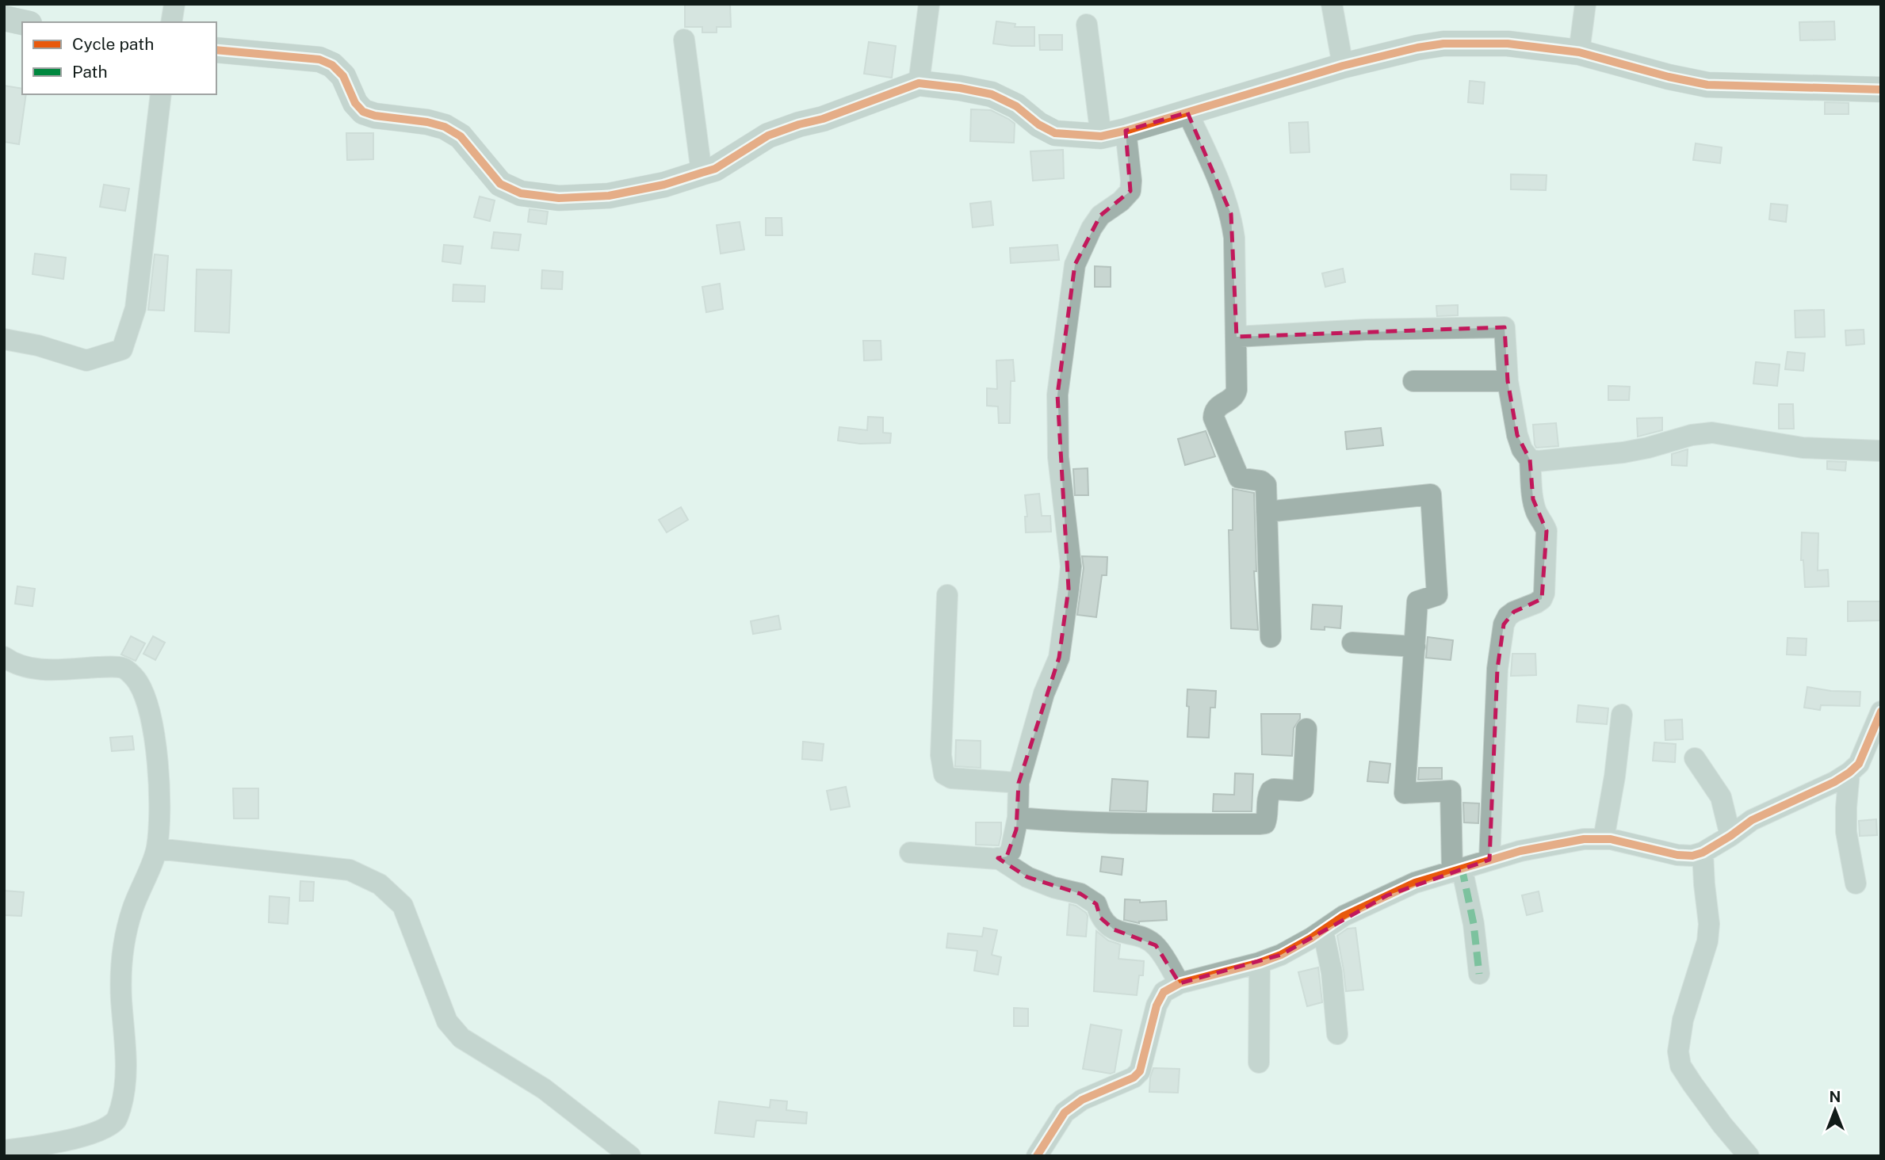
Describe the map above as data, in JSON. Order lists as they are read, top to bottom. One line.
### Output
{"legend":["Cycle path","Path"],"north":"top"}
